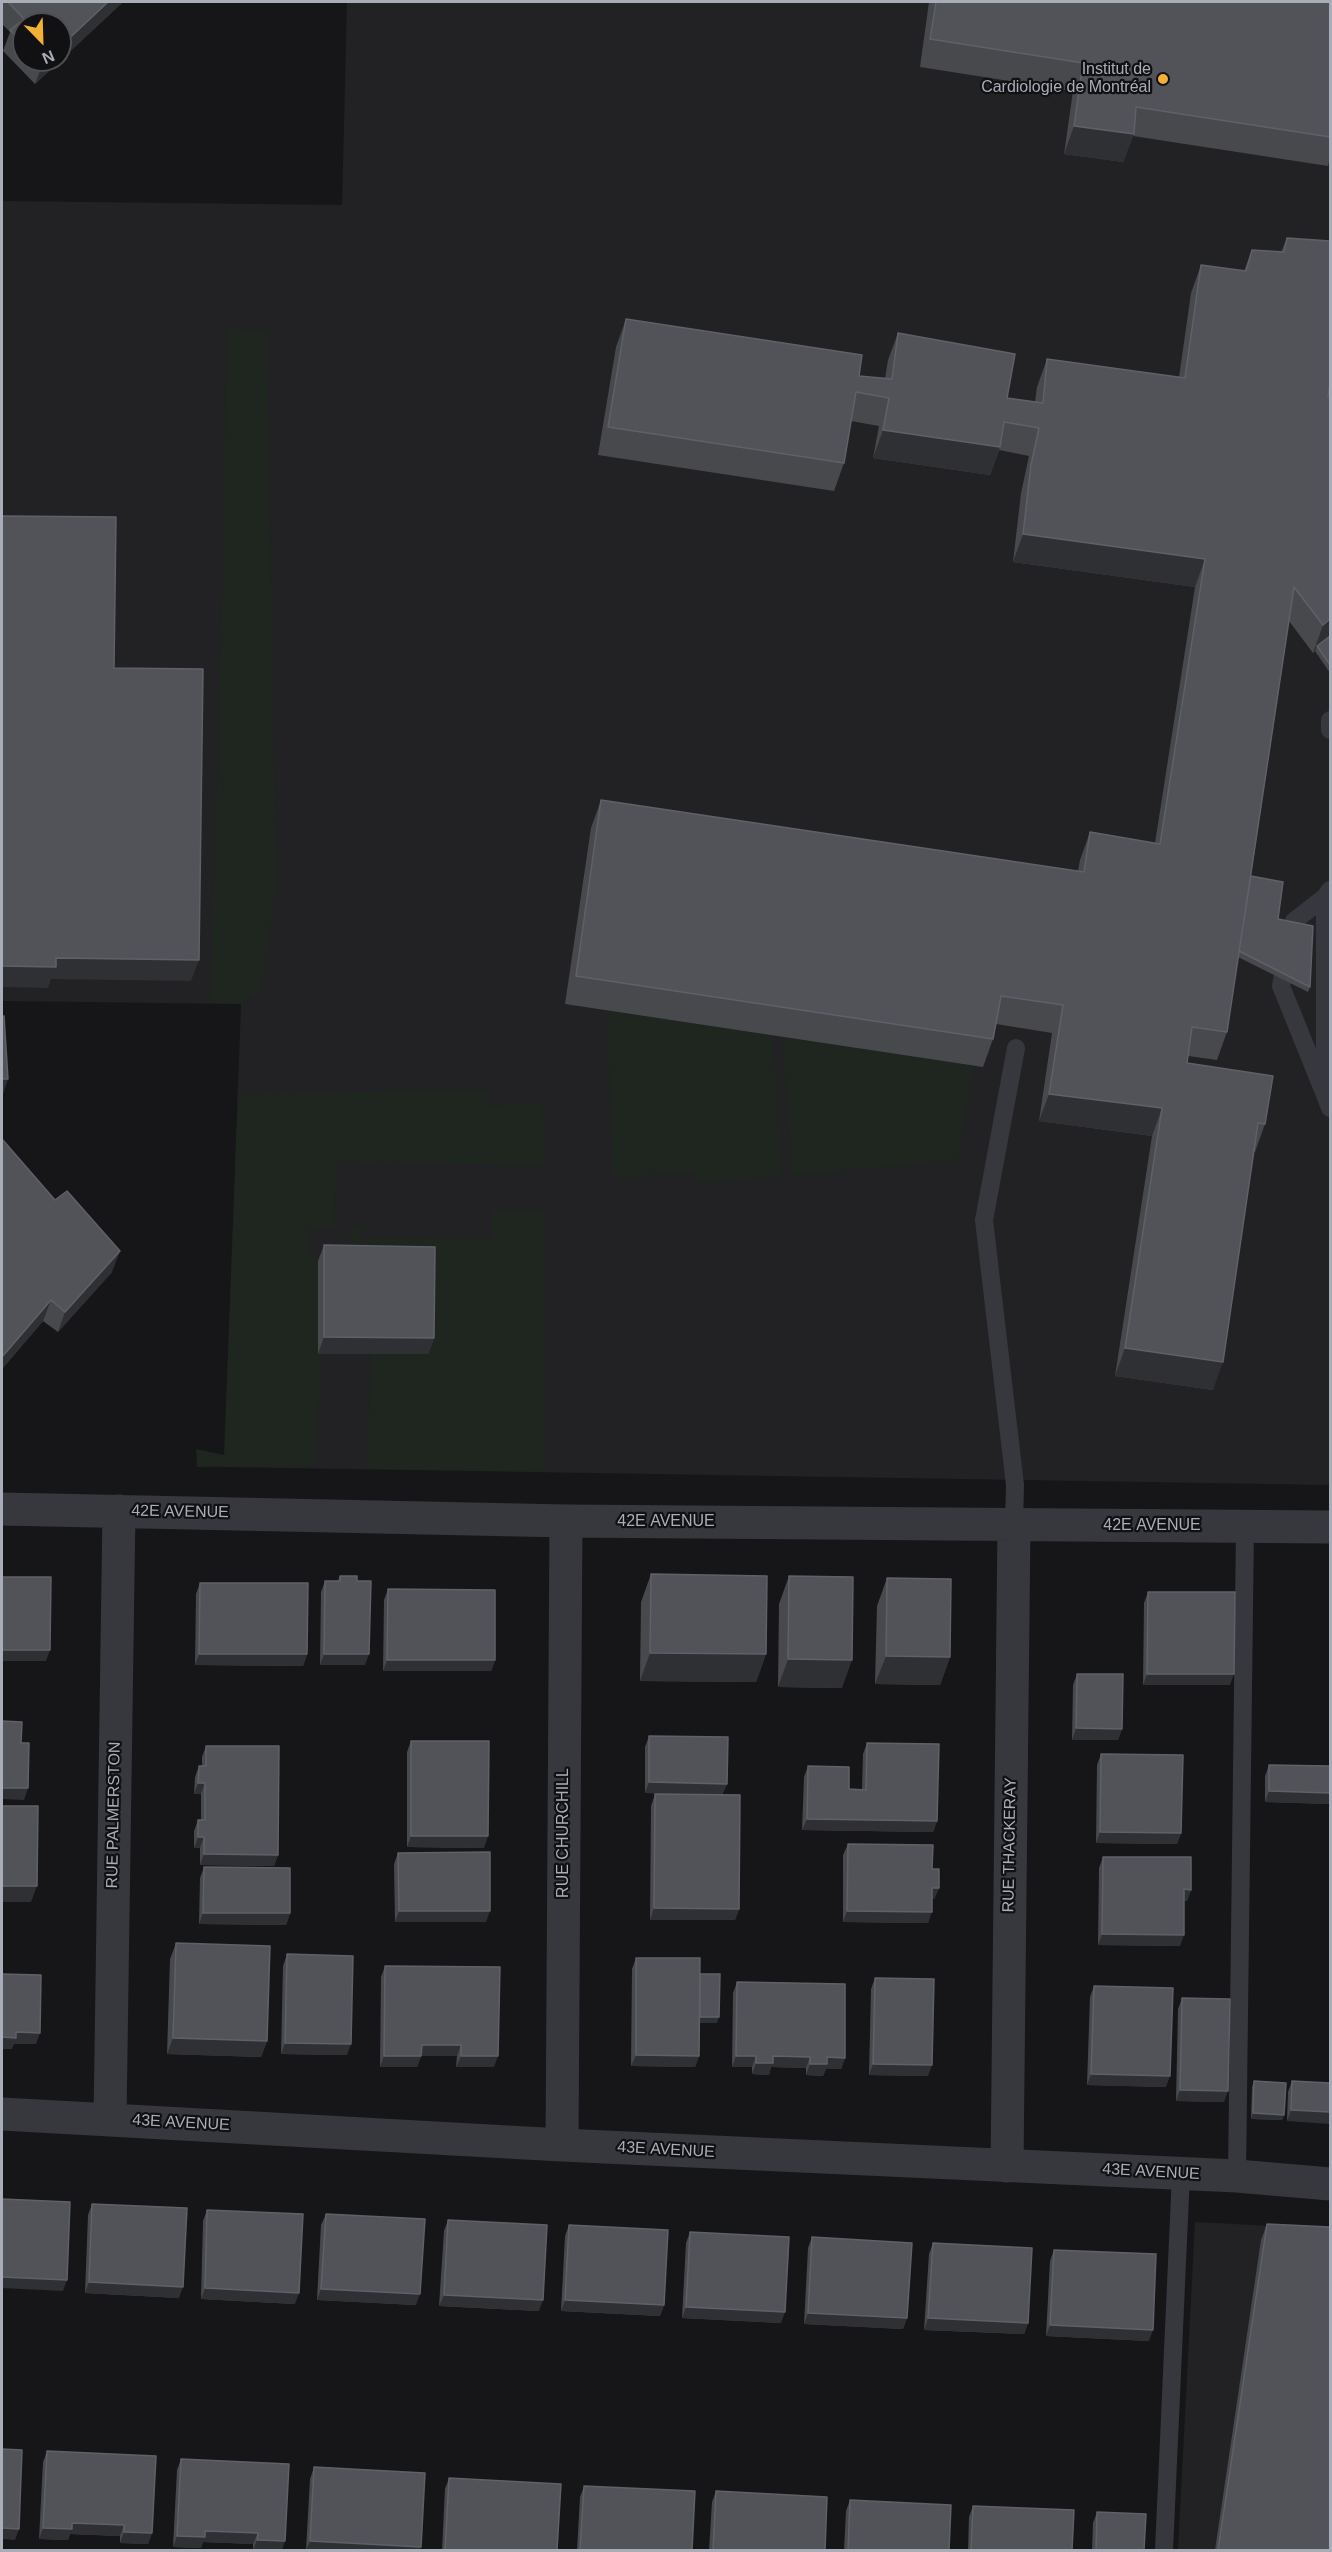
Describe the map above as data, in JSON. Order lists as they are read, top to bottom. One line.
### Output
{"streets":{"street":["42E AVENUE","RUE PALMERSTON","RUE CHURCHILL","RUE THACKERAY","43E AVENUE"]},"crossings":[["42E AVENUE","RUE PALMERSTON"],["42E AVENUE","RUE CHURCHILL"],["42E AVENUE","RUE THACKERAY"],["RUE PALMERSTON","43E AVENUE"],["RUE CHURCHILL","43E AVENUE"],["RUE THACKERAY","43E AVENUE"]],"places":["Institut de Cardiologie de Montréal"],"north":"bottom right"}
